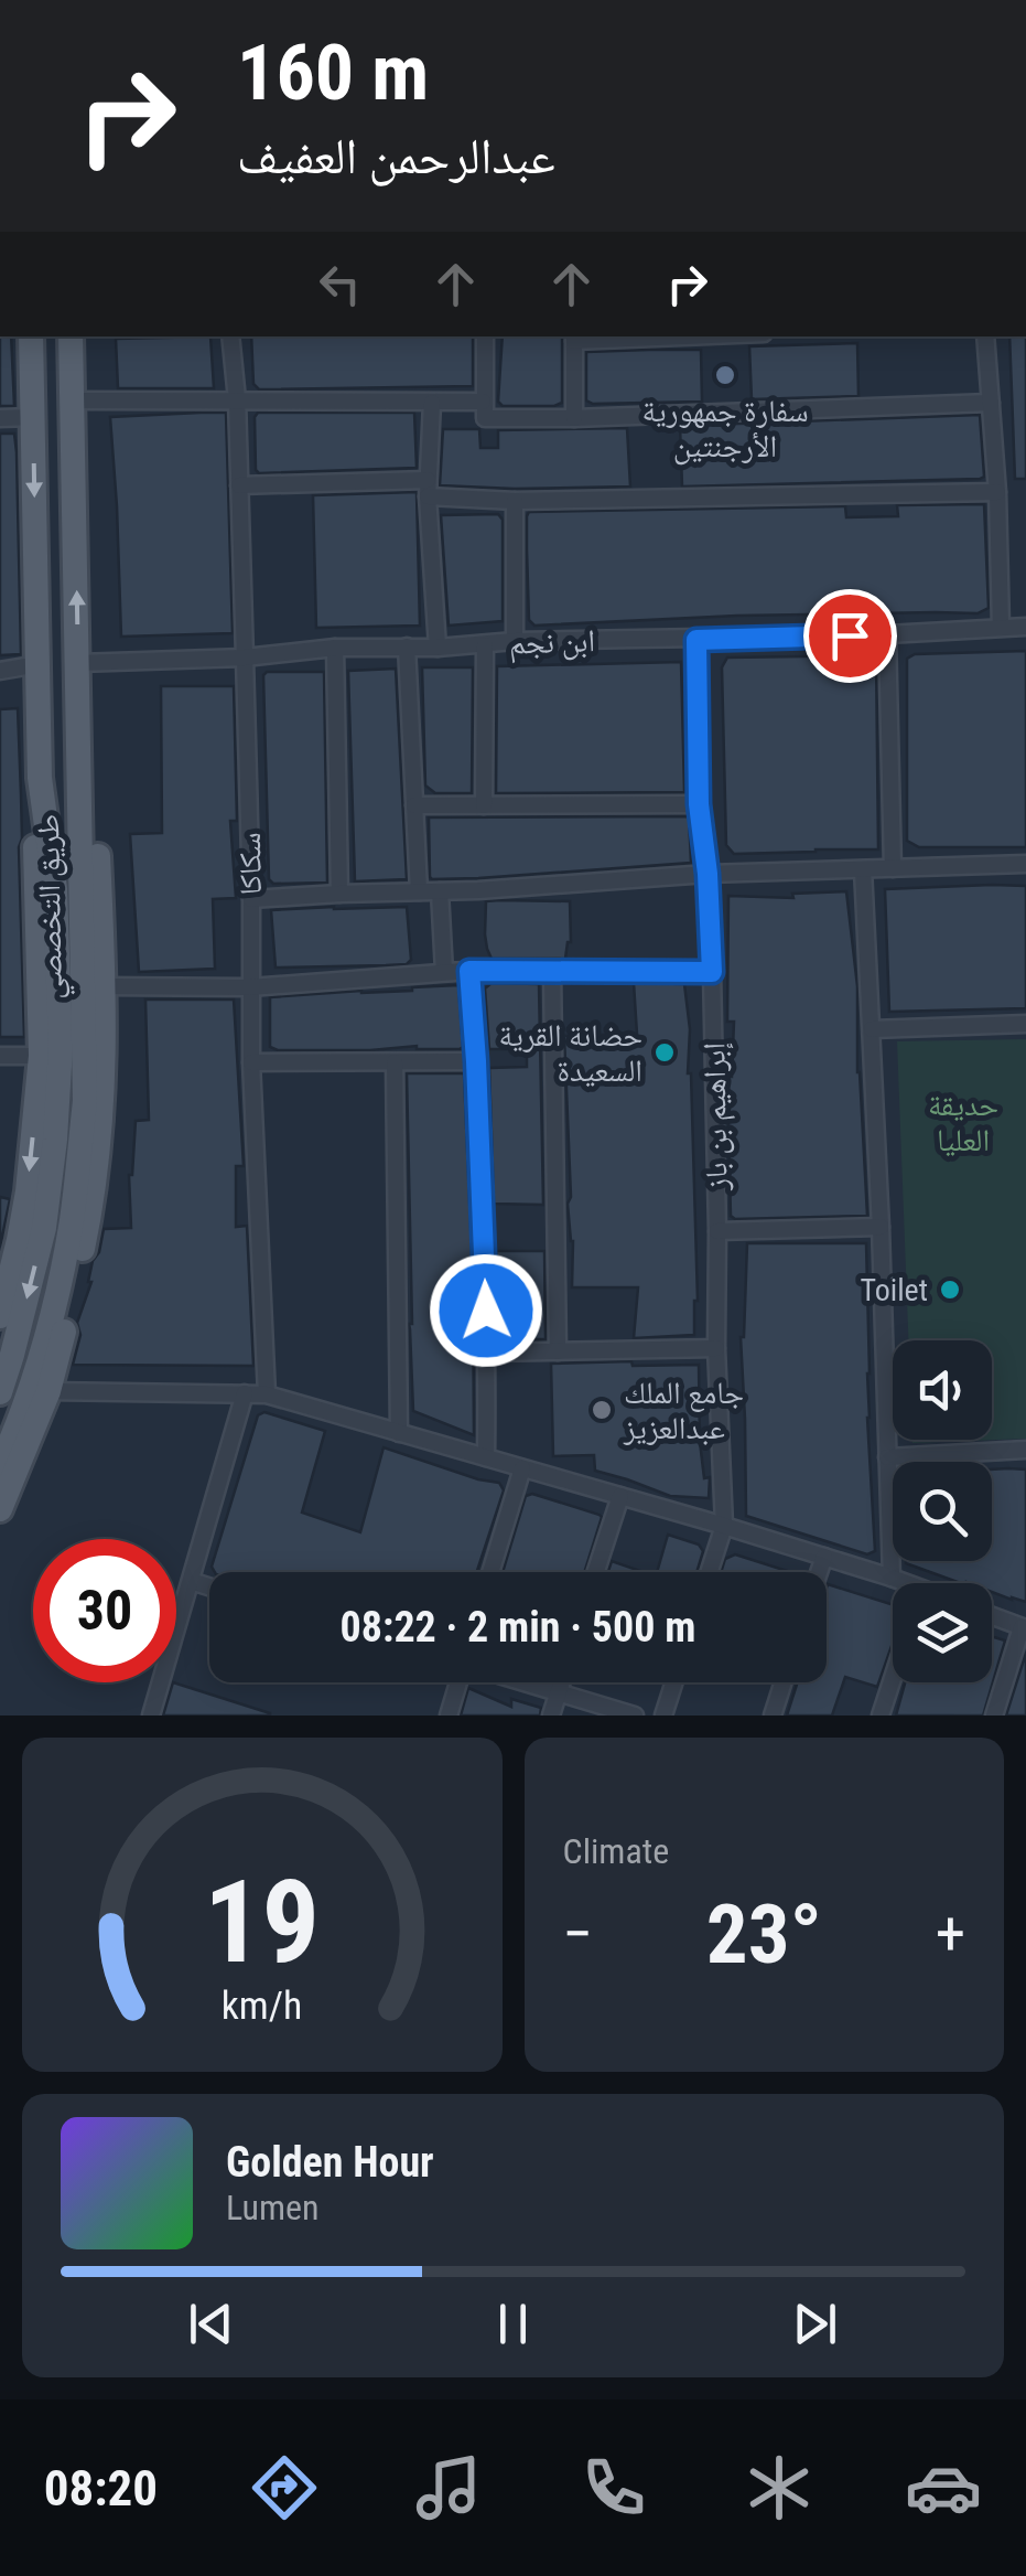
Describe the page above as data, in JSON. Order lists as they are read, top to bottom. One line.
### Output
{"streets":{"main road":["طريق التخصصي"],"street":["ابن نجم","سكاكا","إبراهيم بن باز"]},"crossings":[["ابن نجم","سكاكا"],["ابن نجم","طريق التخصصي"],["ابن نجم","إبراهيم بن باز"]],"parks":["حديقة العليا"],"places":["سفارة جمهورية الأرجنتين","حضانة القرية السعيدة","Toilet","جامع الملك عبدالعزيز"],"page":{"turn":["160 m","عبدالرحمن العفيف"],"limit":"30","trip":"08:22 · 2 min · 500 m","tile":"Climate","heat":["−","23°","+"],"song":["Golden Hour","Lumen"],"tabs":"08:20","gauge":["19","km/h"]}}
